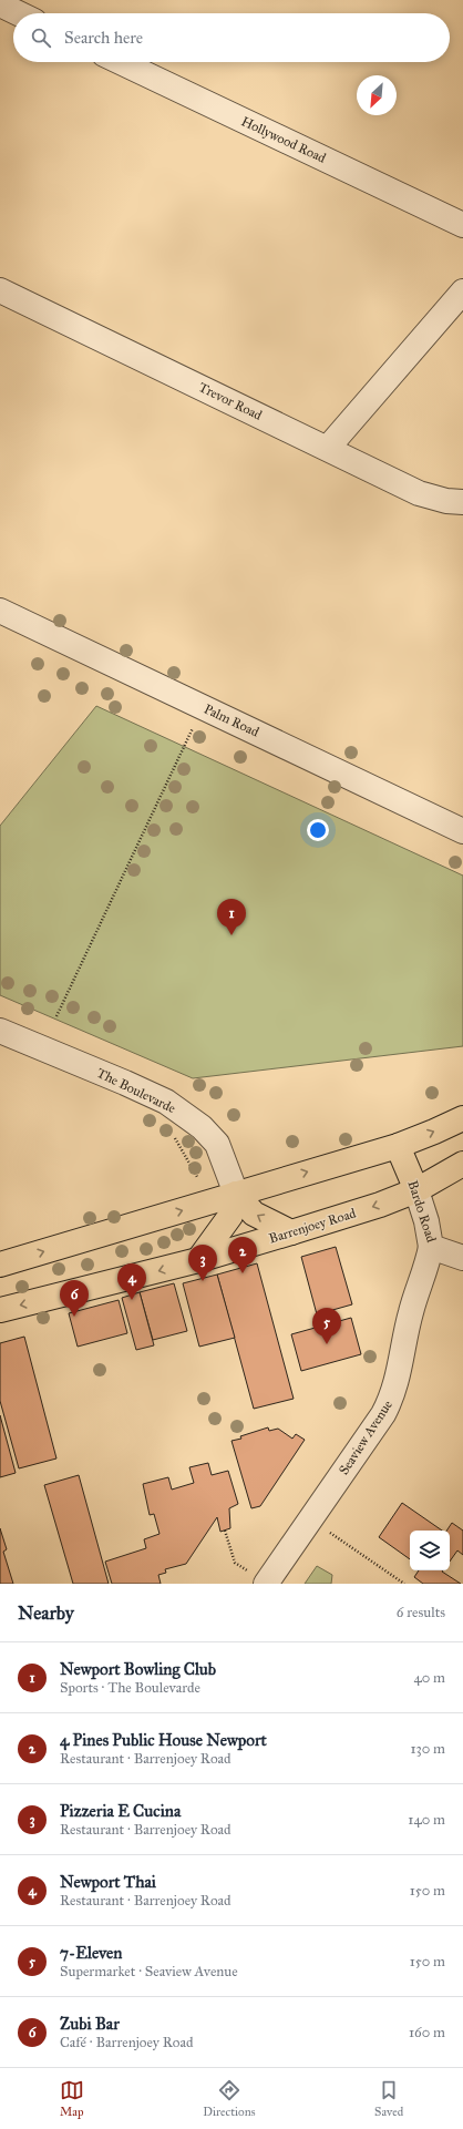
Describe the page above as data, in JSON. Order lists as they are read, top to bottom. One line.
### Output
{"streets":{"main road":["Bardo Road","Barrenjoey Road"],"street":["Hollywood Road","Trevor Road","Palm Road","The Boulevarde","Seaview Avenue"]},"crossings":[["Bardo Road","Barrenjoey Road"],["Bardo Road","Seaview Avenue"]],"north":"bottom left","page":{"search":"Search here","pins":["1","2","3","4","6","5"],"heading":["Nearby","6 results"],"list":[{"mark":"1","name":"Newport Bowling Club","note":"Sports · The Boulevarde","value":"40 m"},{"mark":"2","name":"4 Pines Public House Newport","note":"Restaurant · Barrenjoey Road","value":"130 m"},{"mark":"3","name":"Pizzeria E Cucina","note":"Restaurant · Barrenjoey Road","value":"140 m"},{"mark":"4","name":"Newport Thai","note":"Restaurant · Barrenjoey Road","value":"150 m"},{"mark":"5","name":"7-Eleven","note":"Supermarket · Seaview Avenue","value":"150 m"},{"mark":"6","name":"Zubi Bar","note":"Café · Barrenjoey Road","value":"160 m"}],"nav":["Map","Directions","Saved"]}}
